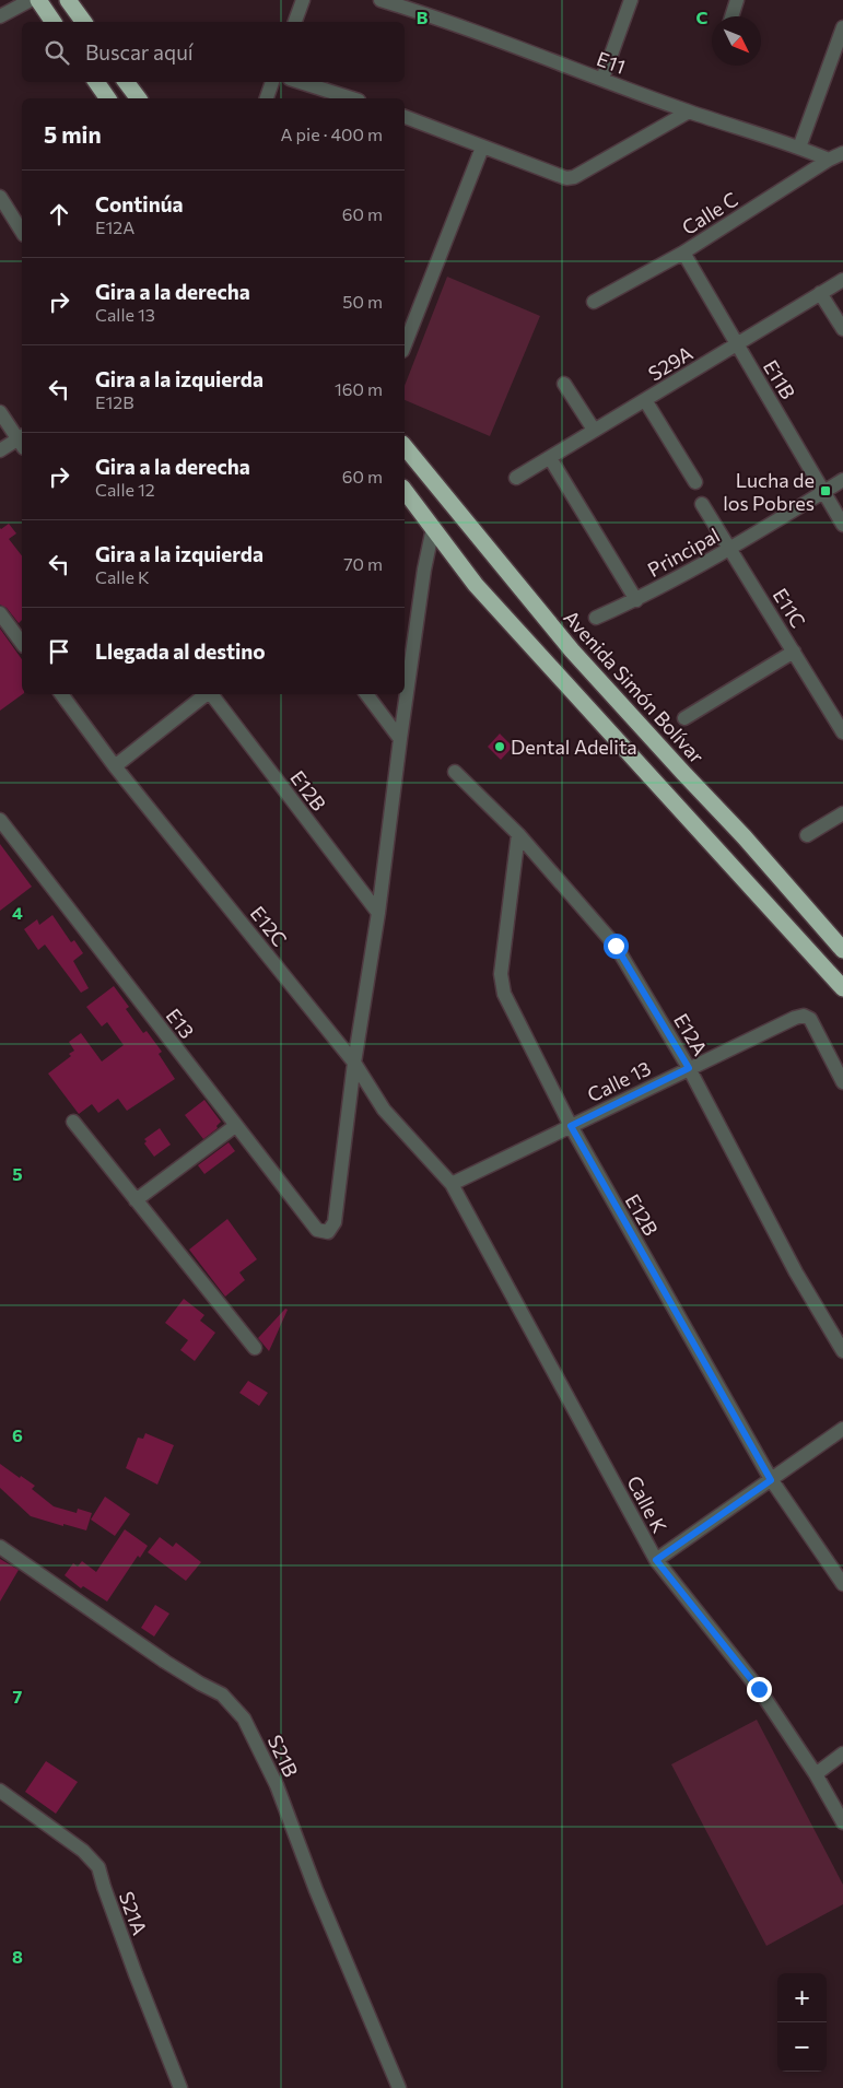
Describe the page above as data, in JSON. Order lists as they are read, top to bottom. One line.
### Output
{"streets":{"highway":["Avenida Simón Bolívar"],"street":["E11","Calle C","S29A","E11B","Principal","E11C","E12B","E12C","E13","E12A","Calle 13","Calle K","S21B","S21A"]},"crossings":[["E11","Calle C"],["Calle C","E11B"],["S29A","E11B"],["E11B","Principal"],["Principal","E11C"],["E12B","E12A"],["E12B","Calle 13"],["E12C","E13"],["E12C","Calle 13"],["E12C","Calle K"],["E12A","Calle 13"],["Calle 13","Calle K"]],"places":{"transit":["Lucha de los Pobres"],"other":["Dental Adelita"]},"north":"bottom right","page":{"search":"Buscar aquí","heading":["5 min","A pie · 400 m"],"list":[["Continúa","E12A","60 m"],["Gira a la derecha","Calle 13","50 m"],["Gira a la izquierda","E12B","160 m"],["Gira a la derecha","Calle 12","60 m"],["Gira a la izquierda","Calle K","70 m"],"Llegada al destino"],"map_buttons":["+","−"]},"grid":{"columns":["B","C"],"rows":["4","5","6","7","8"]}}
